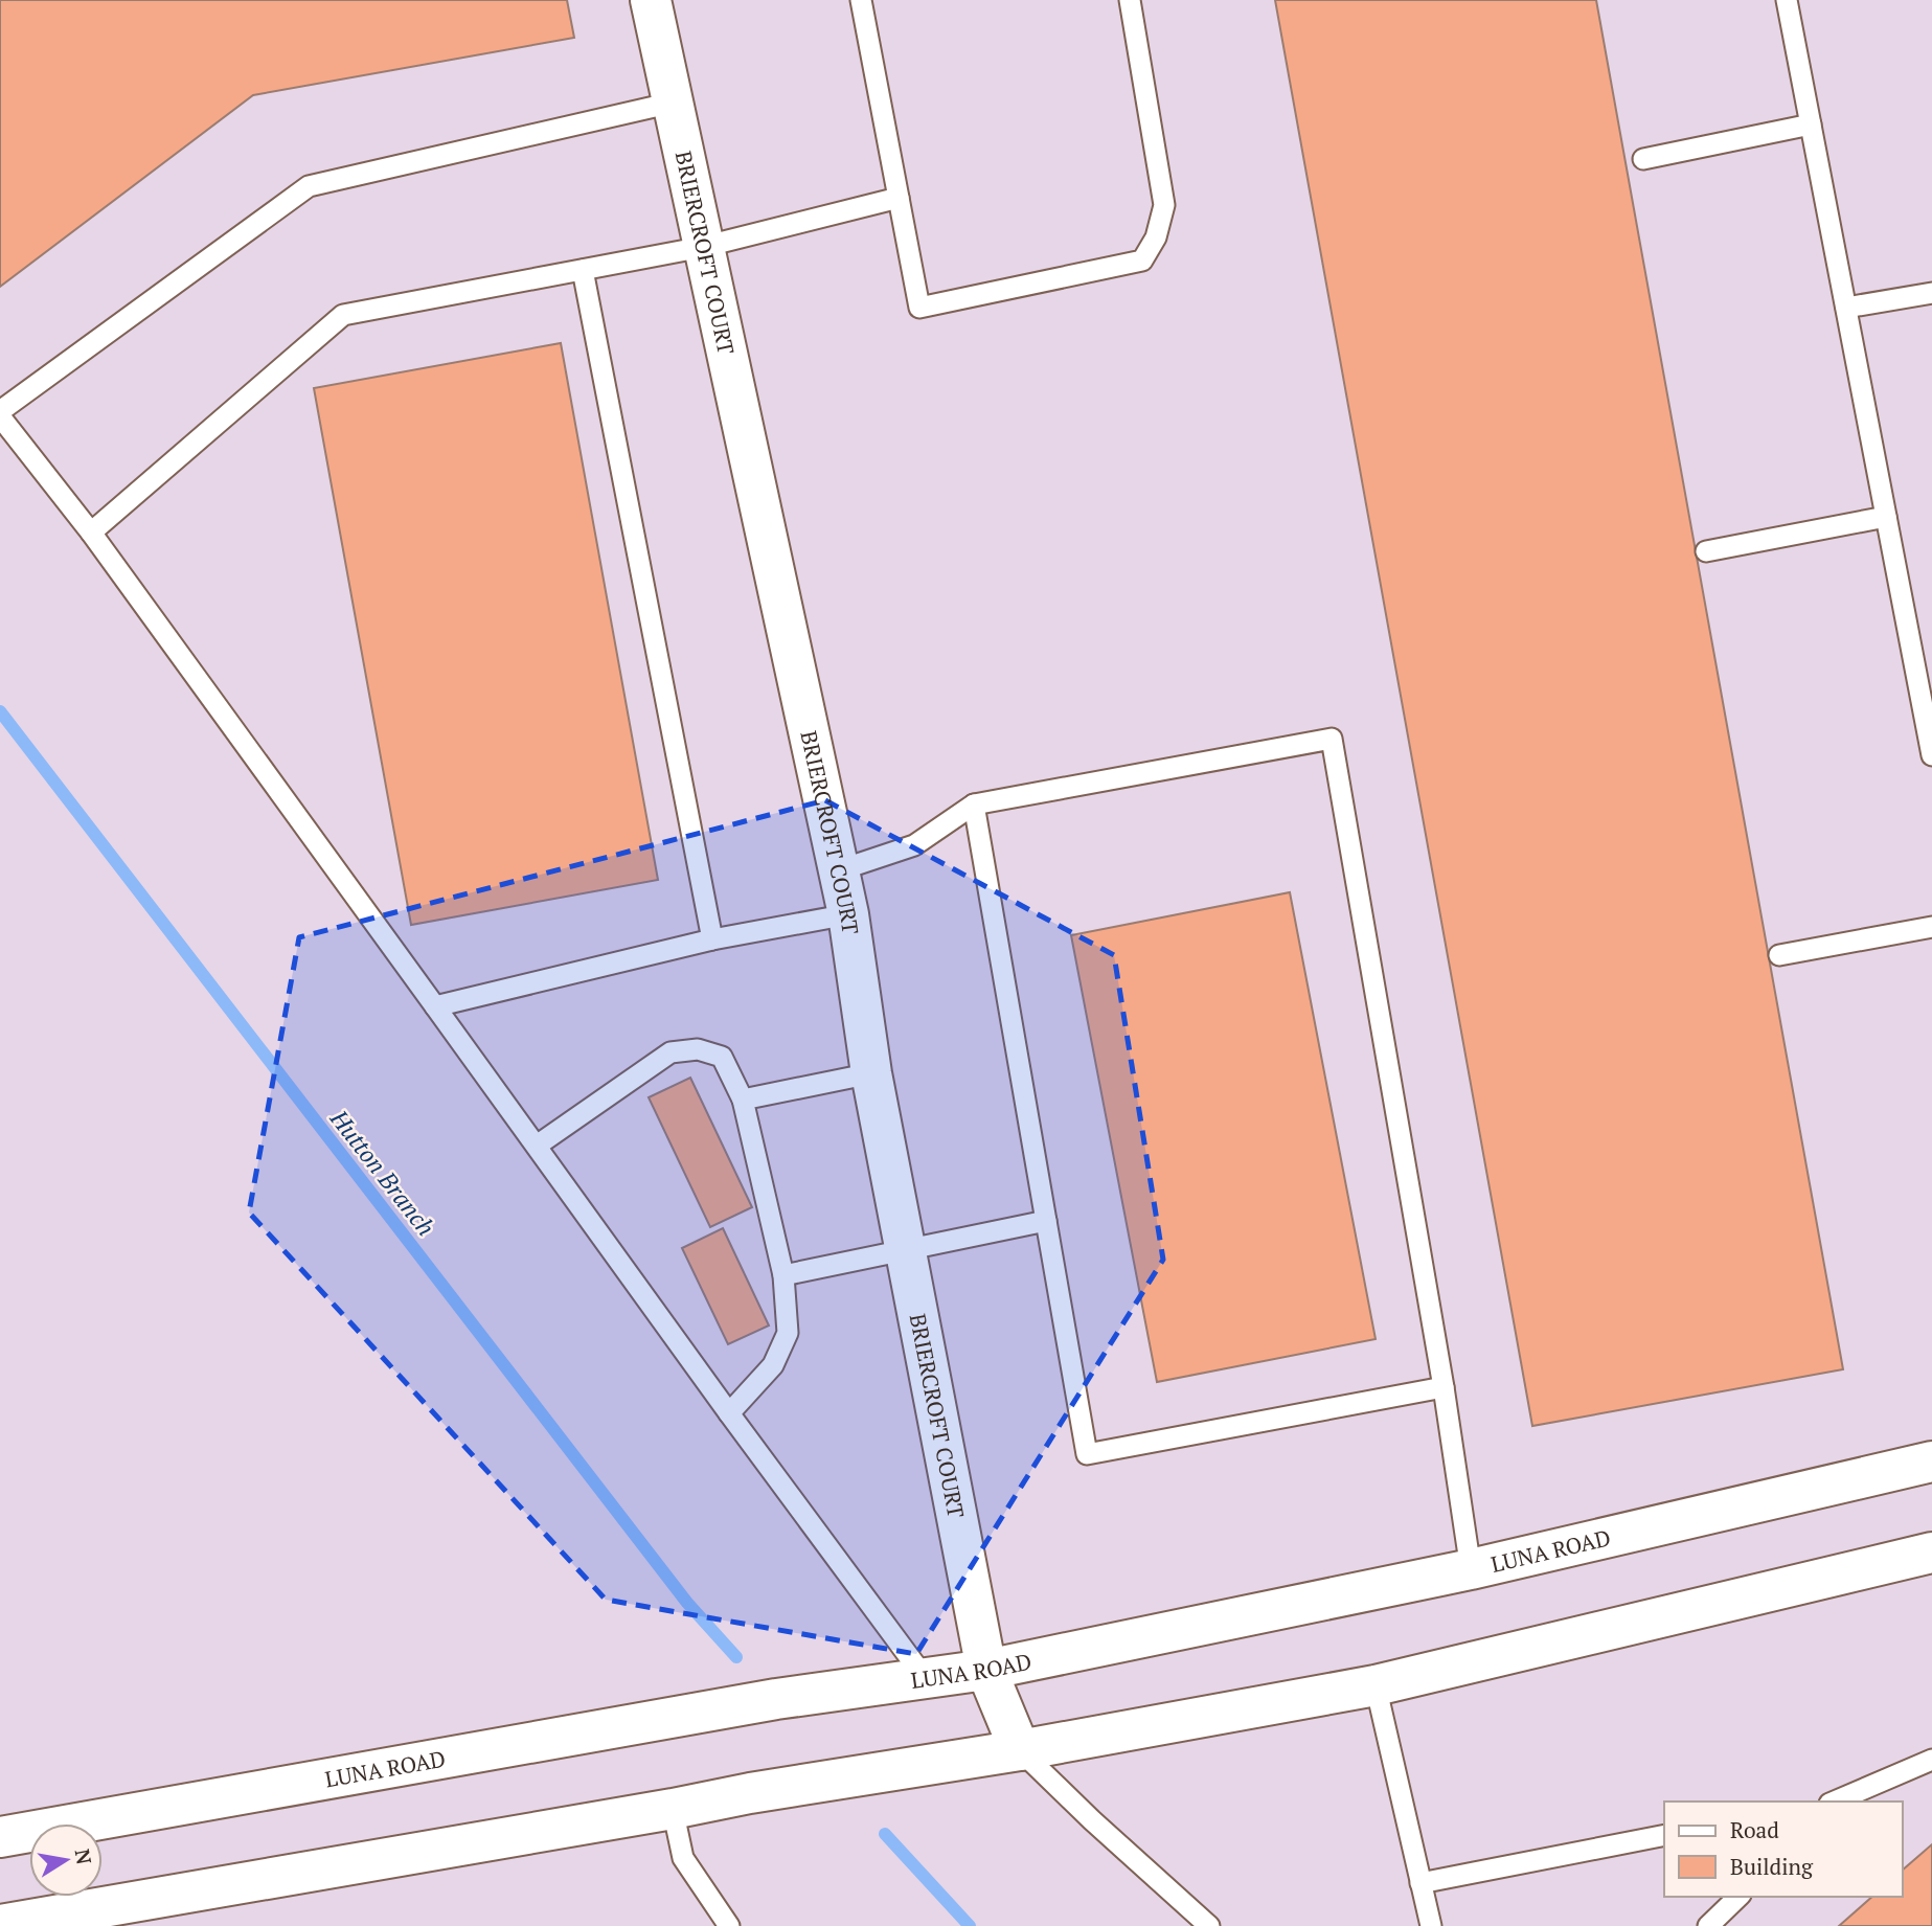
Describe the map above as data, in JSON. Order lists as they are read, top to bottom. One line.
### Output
{"streets":{"main road":["BRIERCROFT COURT","LUNA ROAD"]},"crossings":[["BRIERCROFT COURT","LUNA ROAD"]],"water":["Hutton Branch"],"legend":["Road","Building"],"north":"right"}
